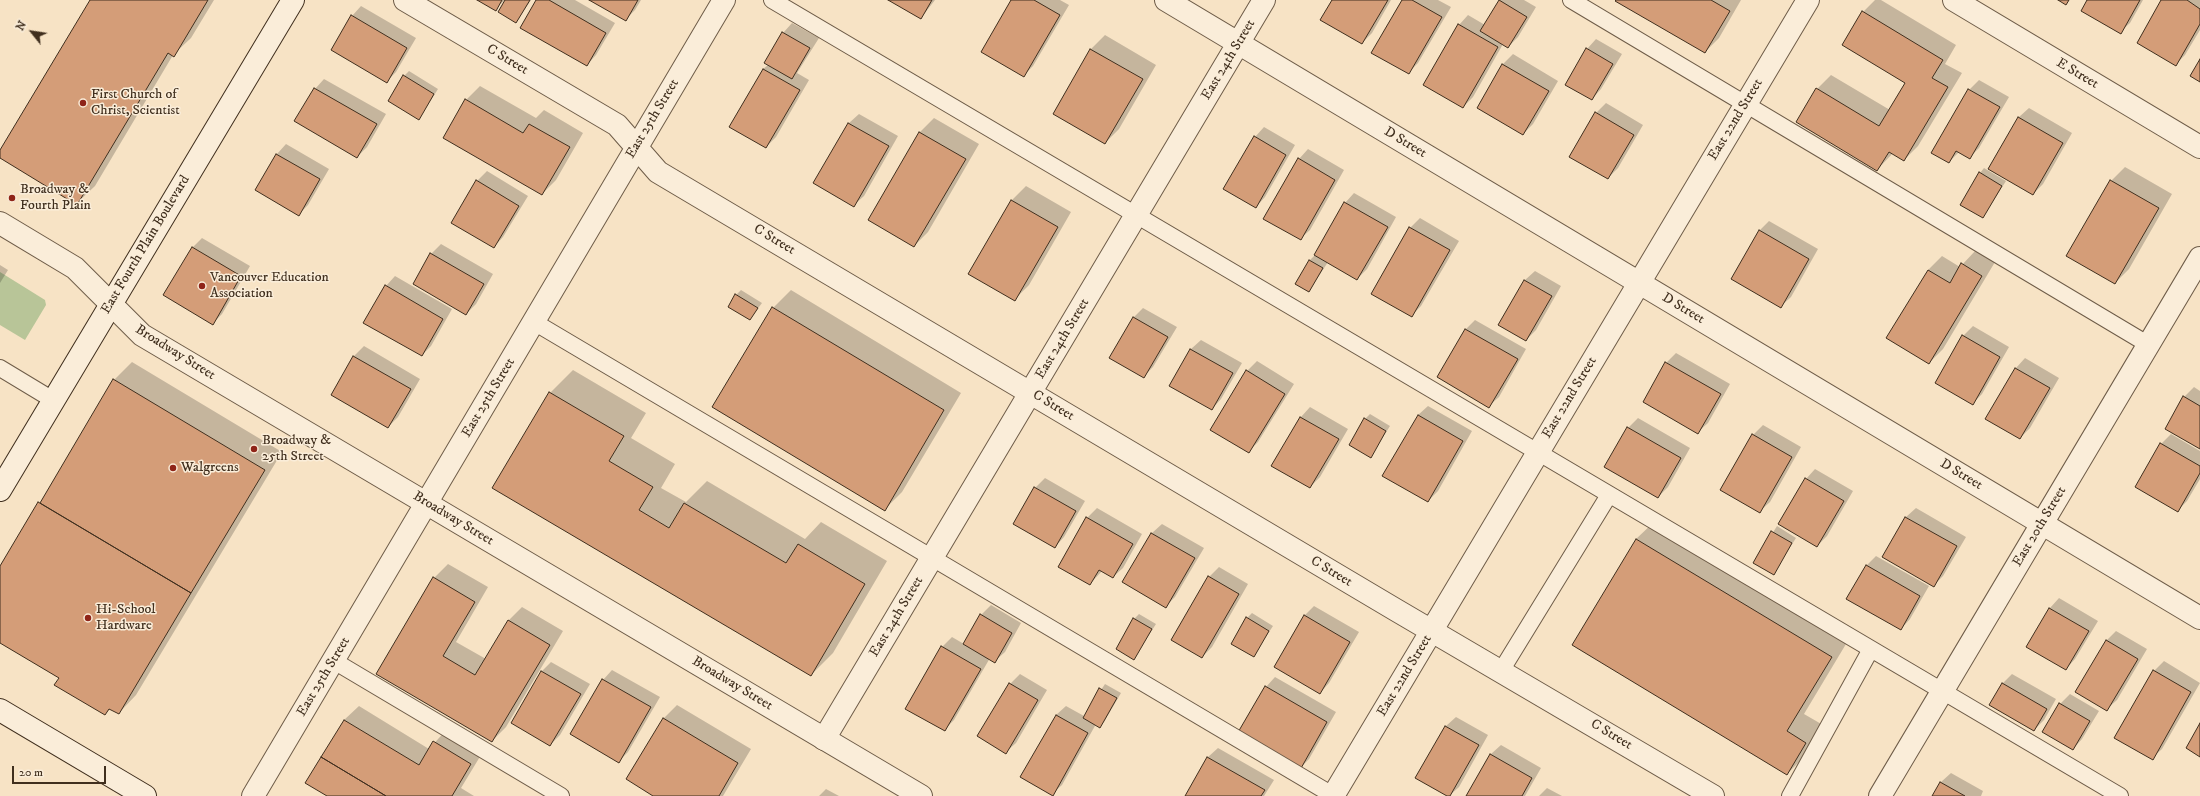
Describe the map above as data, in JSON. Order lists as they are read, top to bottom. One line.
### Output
{"streets":{"street":["C Street","East 24th Street","E Street","East 25th Street","East 22nd Street","D Street","East Fourth Plain Boulevard","Broadway Street","East 20th Street"]},"crossings":[["C Street","East 24th Street"],["C Street","East 25th Street"],["C Street","East 22nd Street"],["East 24th Street","D Street"],["East 24th Street","Broadway Street"],["East 25th Street","Broadway Street"],["East 22nd Street","D Street"],["D Street","East 20th Street"],["East Fourth Plain Boulevard","Broadway Street"]],"places":["First Church of Christ, Scientist","Broadway & Fourth Plain","Vancouver Education Association","Broadway & 25th Street","Walgreens","Hi-School Hardware"],"scale_bar":"20 m","north":"top left"}
